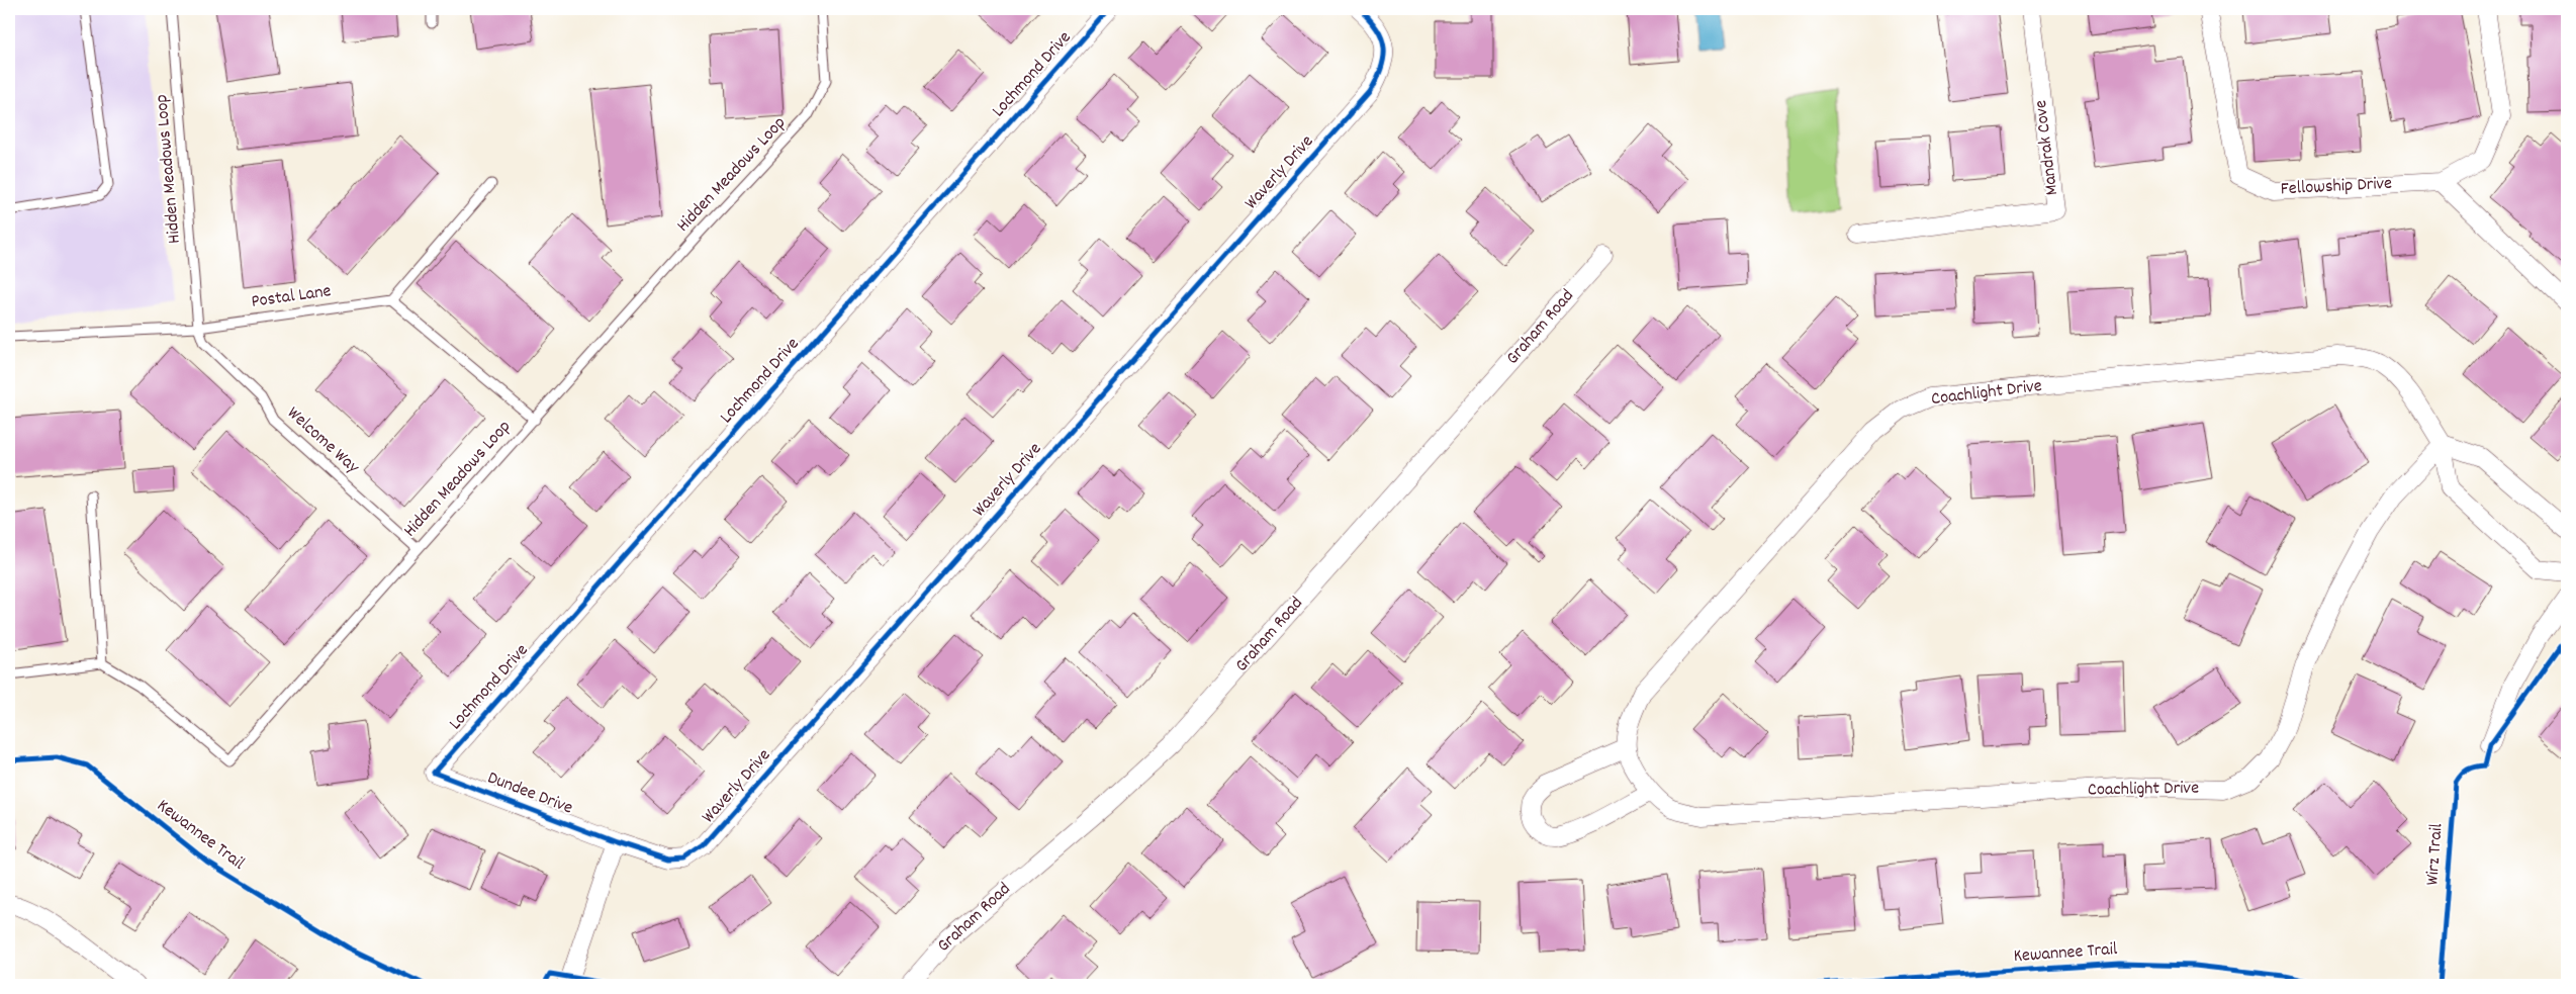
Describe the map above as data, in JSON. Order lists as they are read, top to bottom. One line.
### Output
{"streets":{"street":["Lochmond Drive","Mandrak Cove","Waverly Drive","Fellowship Drive","Graham Road","Coachlight Drive","Dundee Drive"],"lane":["Hidden Meadows Loop","Postal Lane","Welcome Way"],"cycle path":["Kewannee Trail","Wirz Trail"]},"crossings":[["Lochmond Drive","Dundee Drive"],["Hidden Meadows Loop","Postal Lane"],["Hidden Meadows Loop","Welcome Way"],["Waverly Drive","Dundee Drive"],["Postal Lane","Welcome Way"]]}
